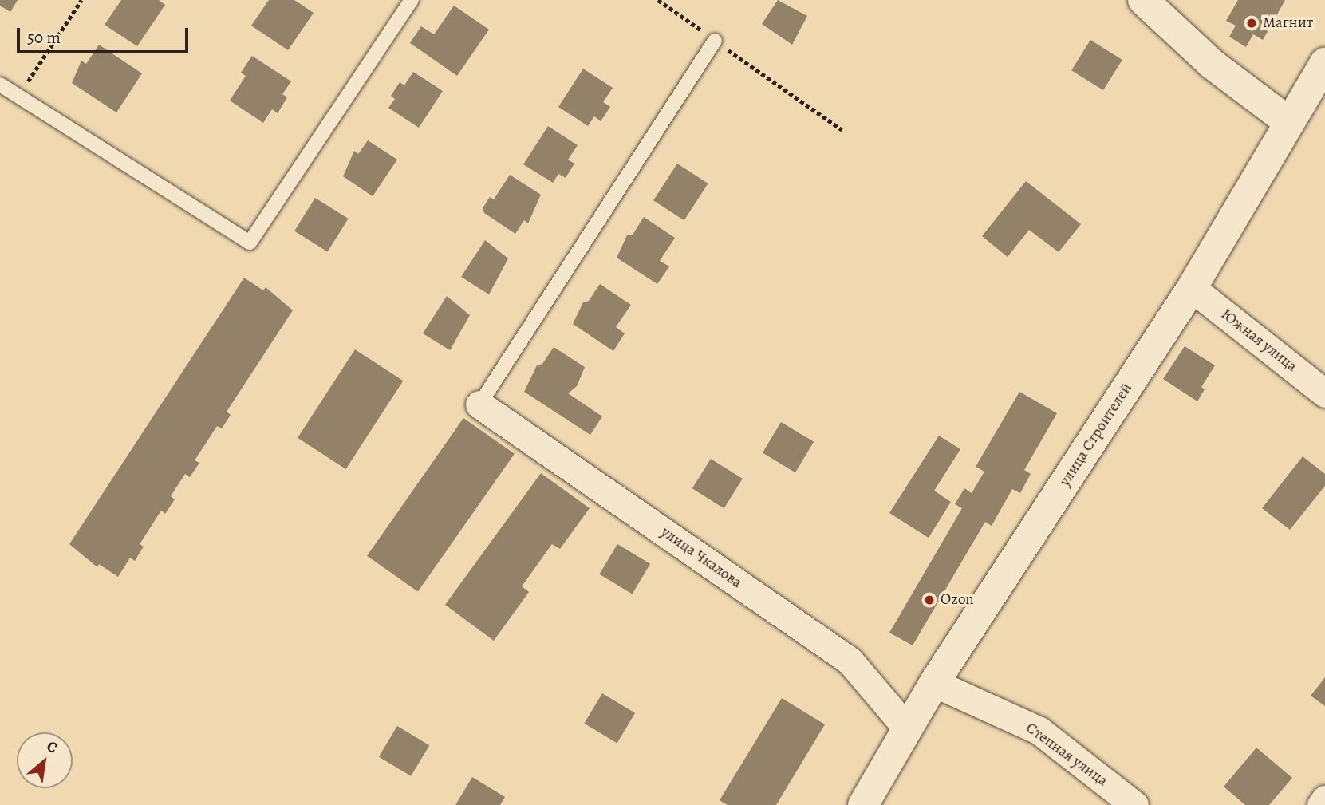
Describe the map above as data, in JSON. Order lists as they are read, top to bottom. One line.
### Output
{"streets":{"main road":["улица Строителей"],"street":["Южная улица","улица Чкалова","Степная улица"]},"crossings":[["Южная улица","улица Строителей"],["улица Строителей","улица Чкалова"],["улица Строителей","Степная улица"]],"places":["Магнит","Ozon"],"scale_bar":"50 m","north":"top right"}
